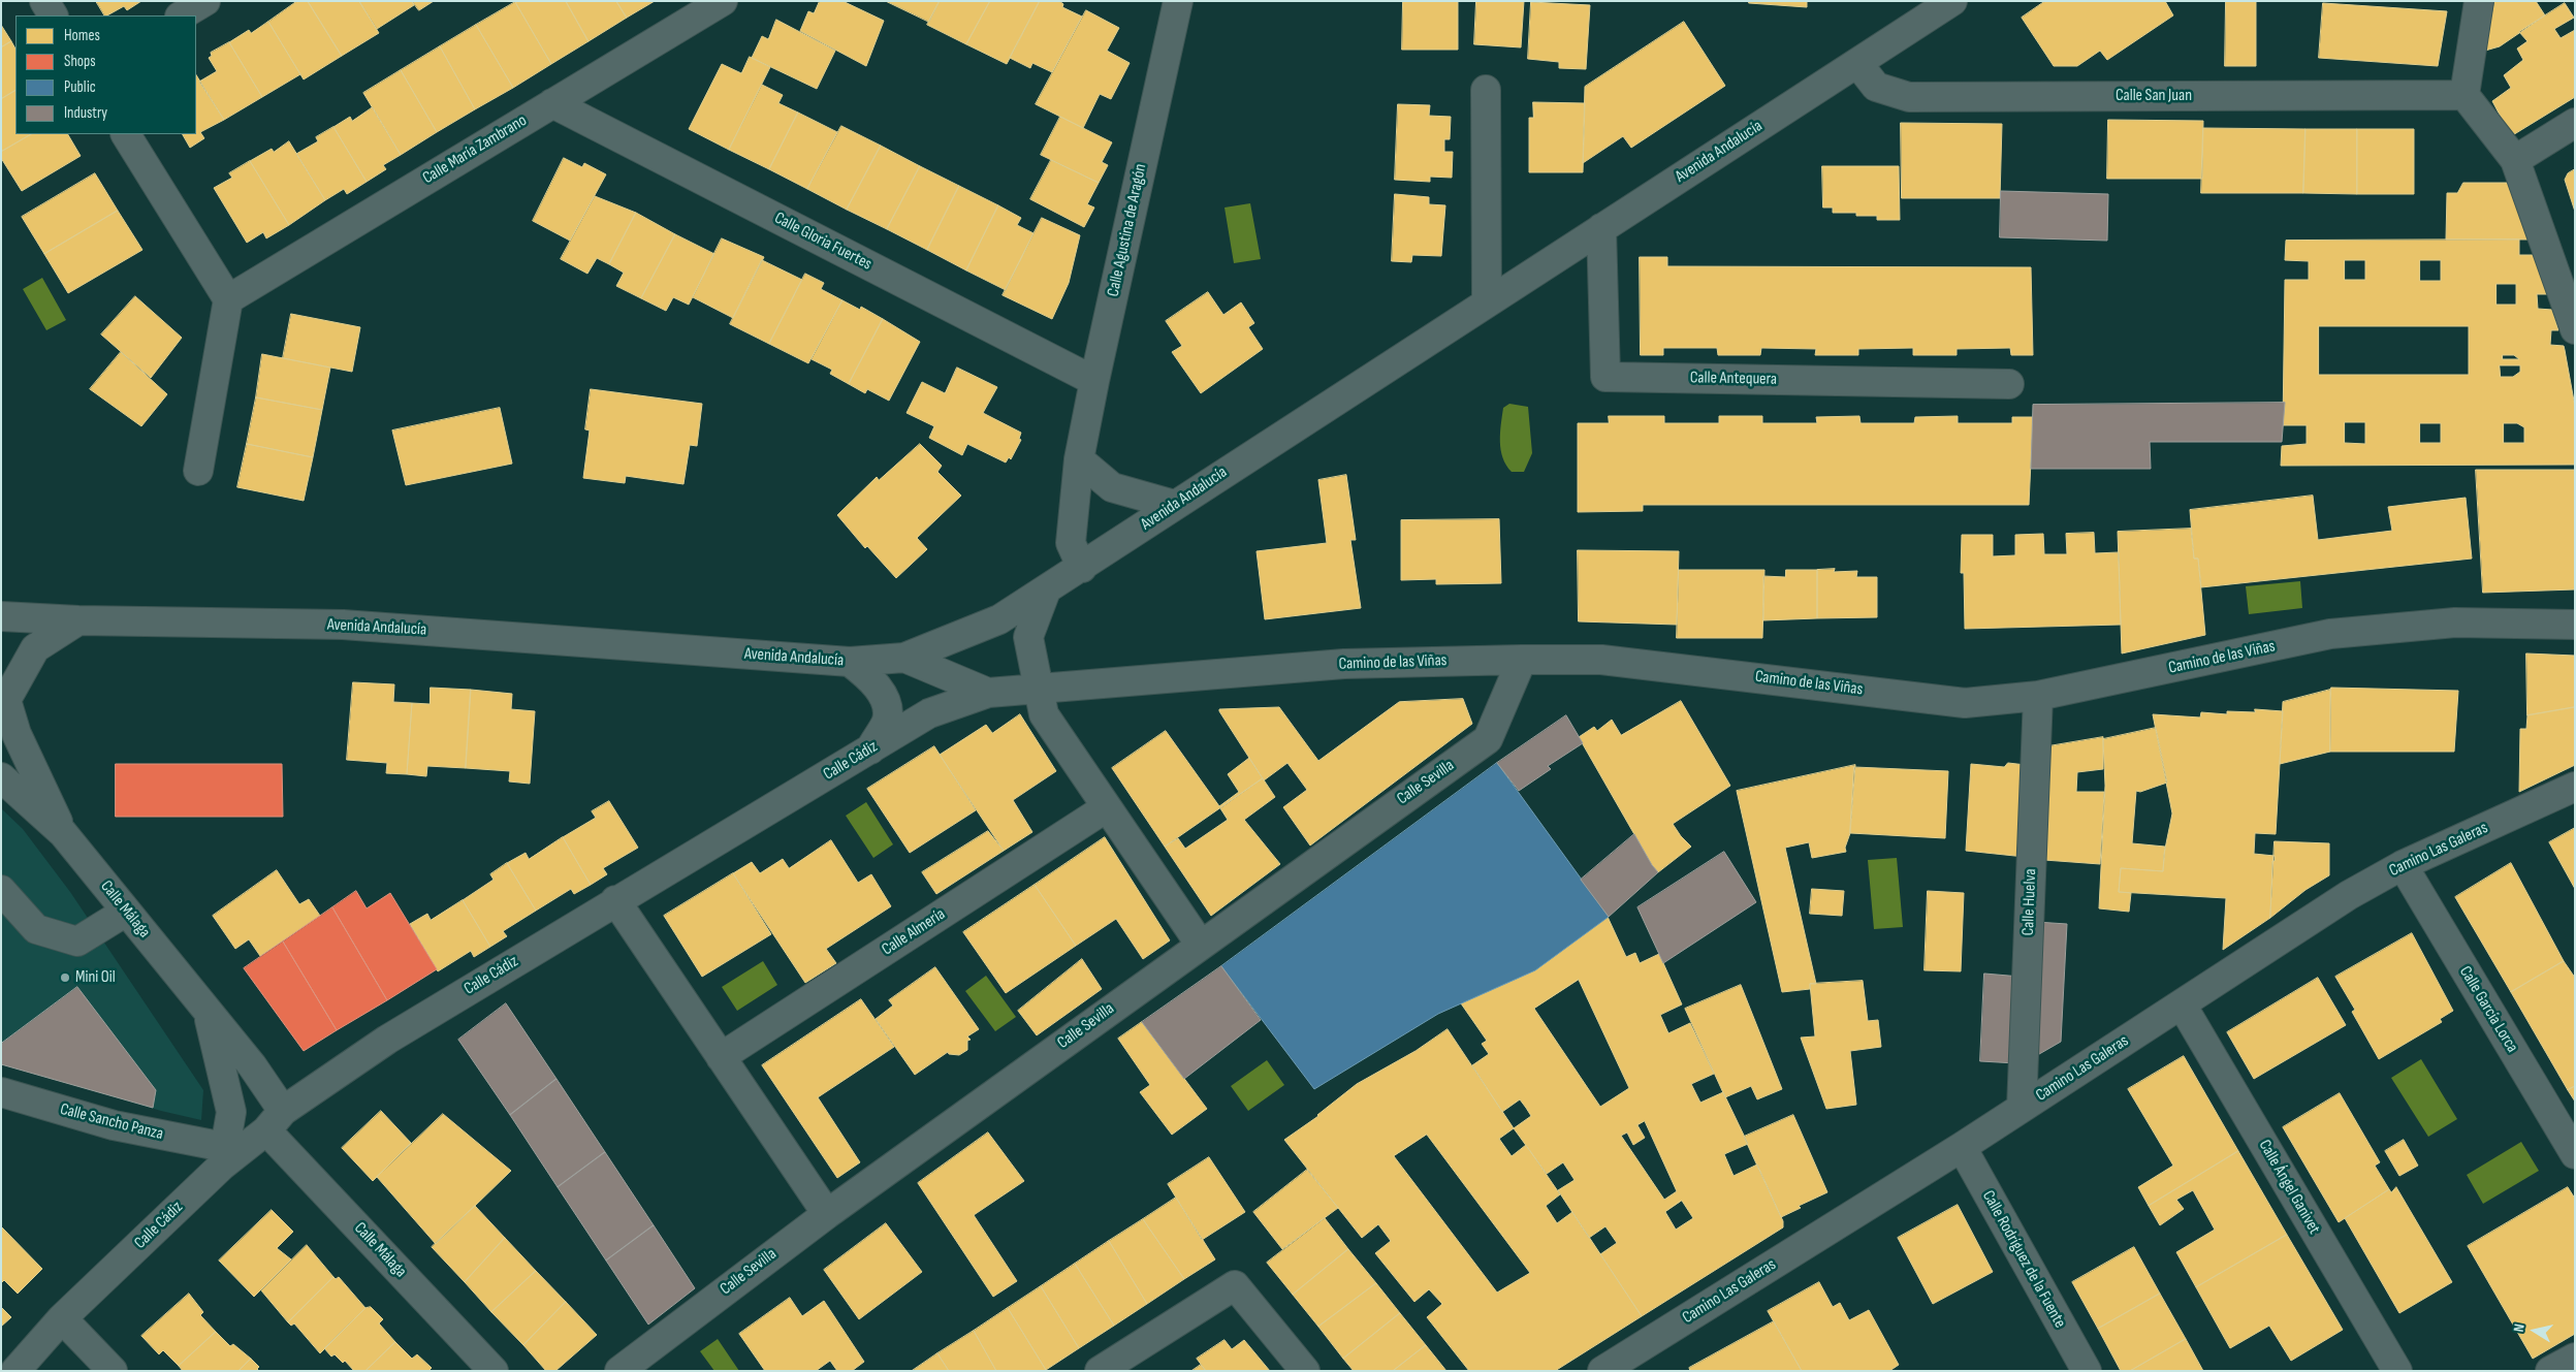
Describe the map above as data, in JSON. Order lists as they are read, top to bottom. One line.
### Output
{"streets":{"street":["Calle San Juan","Calle María Zambrano","Avenida Andalucía","Calle Agustina de Aragón","Calle Gloria Fuertes","Calle Antequera","Camino de las Viñas","Calle Cádiz","Calle Sevilla","Camino Las Galeras","Calle Huelva","Calle Málaga","Calle Almería","Calle García Lorca","Calle Sancho Panza","Calle Ángel Ganivet","Calle Rodríguez de la Fuente"]},"crossings":[["Calle San Juan","Avenida Andalucía"],["Calle María Zambrano","Calle Gloria Fuertes"],["Avenida Andalucía","Calle Agustina de Aragón"],["Avenida Andalucía","Calle Antequera"],["Avenida Andalucía","Calle Málaga"],["Calle Agustina de Aragón","Calle Gloria Fuertes"],["Camino de las Viñas","Calle Cádiz"],["Camino de las Viñas","Calle Sevilla"],["Camino de las Viñas","Calle Huelva"],["Calle Cádiz","Calle Málaga"],["Calle Cádiz","Calle Sancho Panza"],["Camino Las Galeras","Calle Huelva"],["Camino Las Galeras","Calle García Lorca"],["Camino Las Galeras","Calle Ángel Ganivet"],["Camino Las Galeras","Calle Rodríguez de la Fuente"],["Calle Málaga","Calle Sancho Panza"]],"places":["Mini Oil"],"legend":["Homes","Shops","Public","Industry"],"north":"left"}
